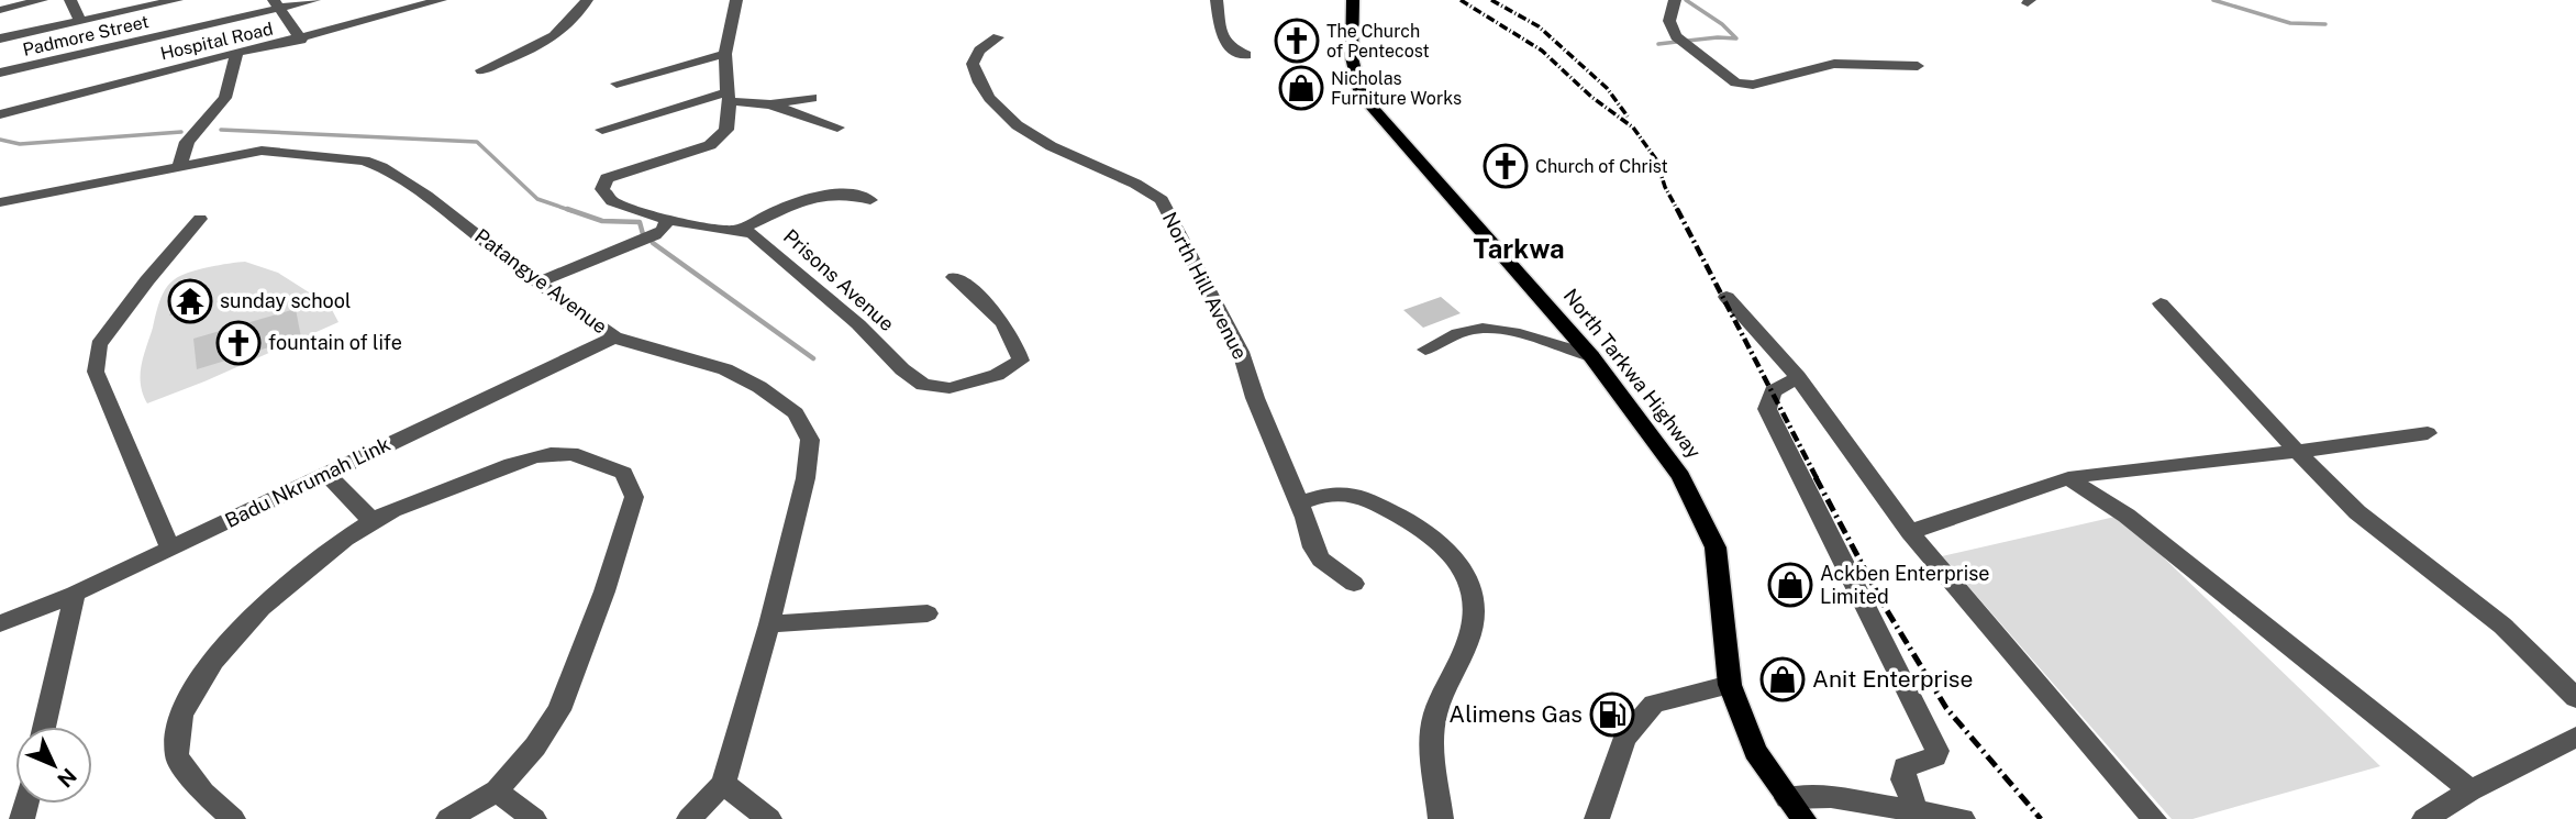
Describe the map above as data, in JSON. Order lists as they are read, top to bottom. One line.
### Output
{"streets":{"main road":["North Tarkwa Highway"],"street":["Padmore Street","Hospital Road","Prisons Avenue","Patangye Avenue","North Hill Avenue","Badu Nkrumah Link"]},"crossings":[["Patangye Avenue","Badu Nkrumah Link"]],"districts":["Tarkwa"],"places":{"church":["The Church of Pentecost","Church of Christ","fountain of life"],"shop":["Nicholas Furniture Works","Ackben Enterprise Limited","Anit Enterprise"],"temple":["sunday school"],"fuel station":["Alimens Gas"]},"north":"bottom right"}
